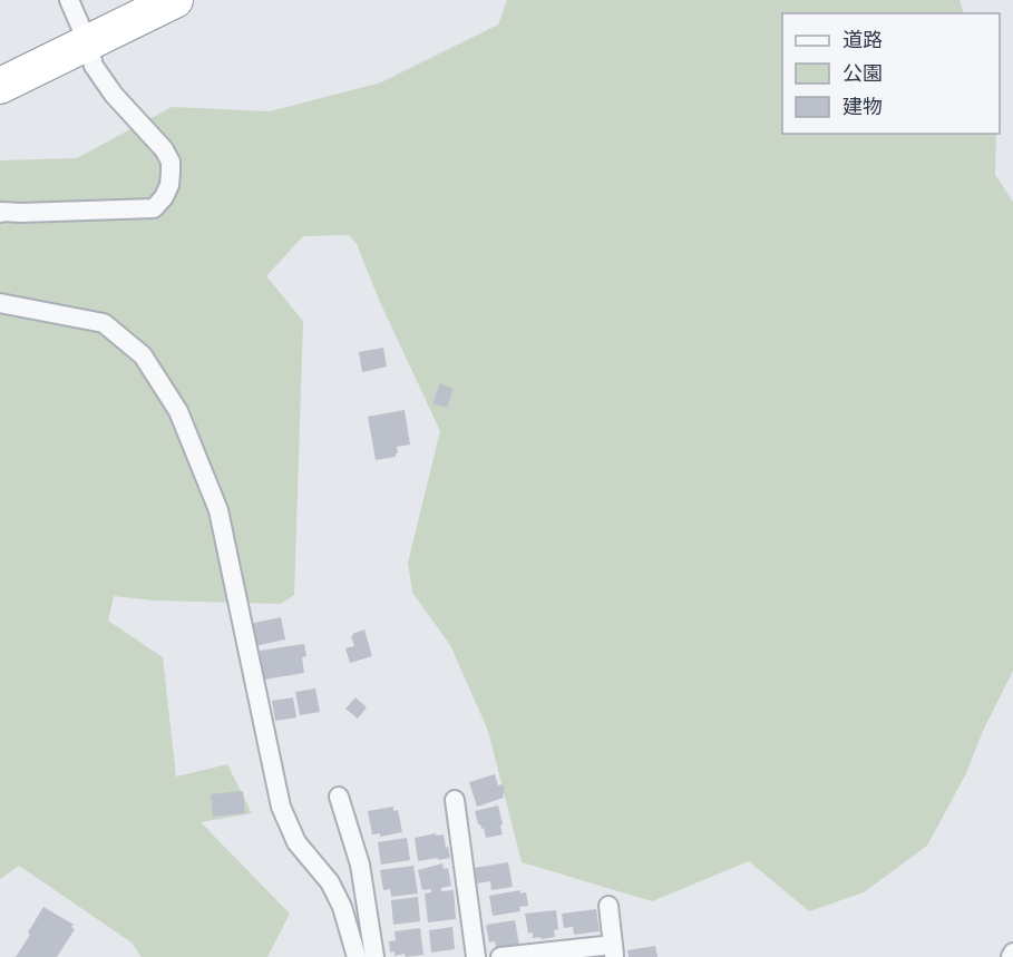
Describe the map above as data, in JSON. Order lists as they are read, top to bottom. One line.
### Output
{"legend":["道路","公園","建物"]}
